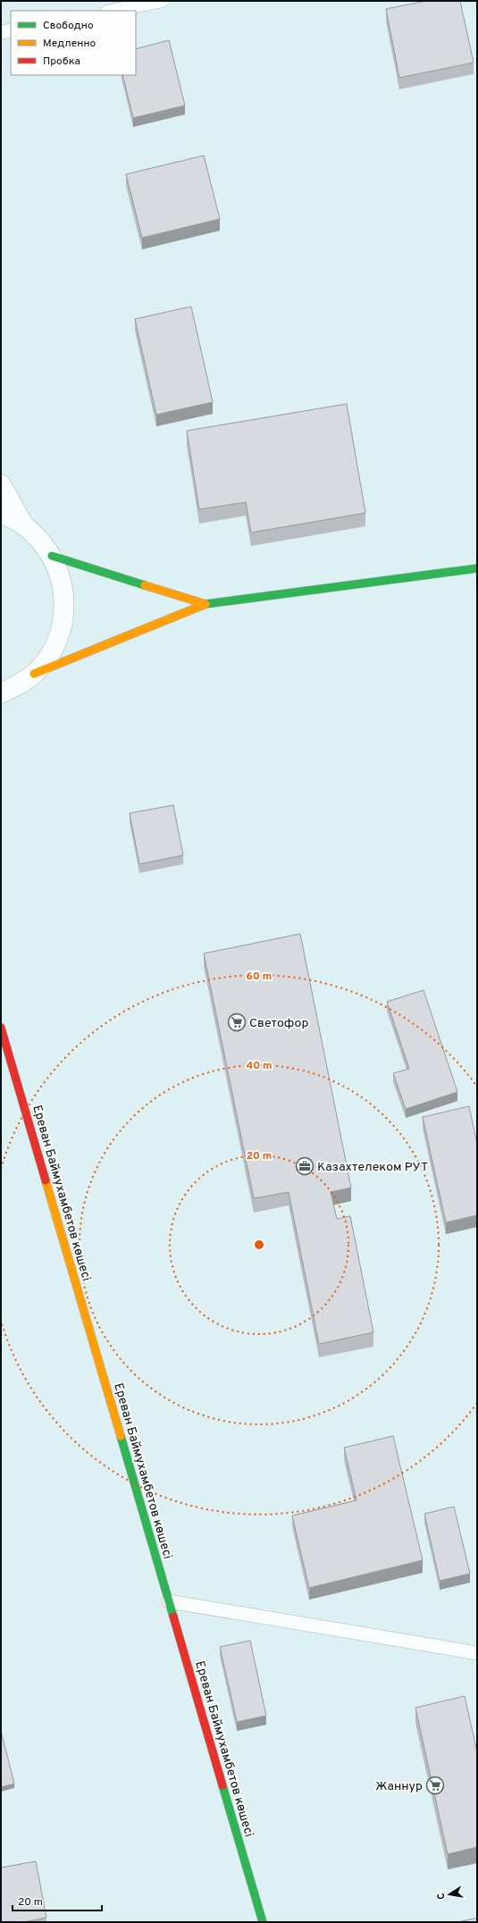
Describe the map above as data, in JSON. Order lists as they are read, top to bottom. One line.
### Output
{"streets":{"street":["Ереван Баймухамбетов көшесі"]},"places":{"supermarket":["Светофор","Жаннур"],"office":["Казахтелеком РУТ"]},"legend":["Свободно","Медленно","Пробка"],"scale_bar":"20 m","north":"left","rings":["60 m","40 m","20 m"]}
